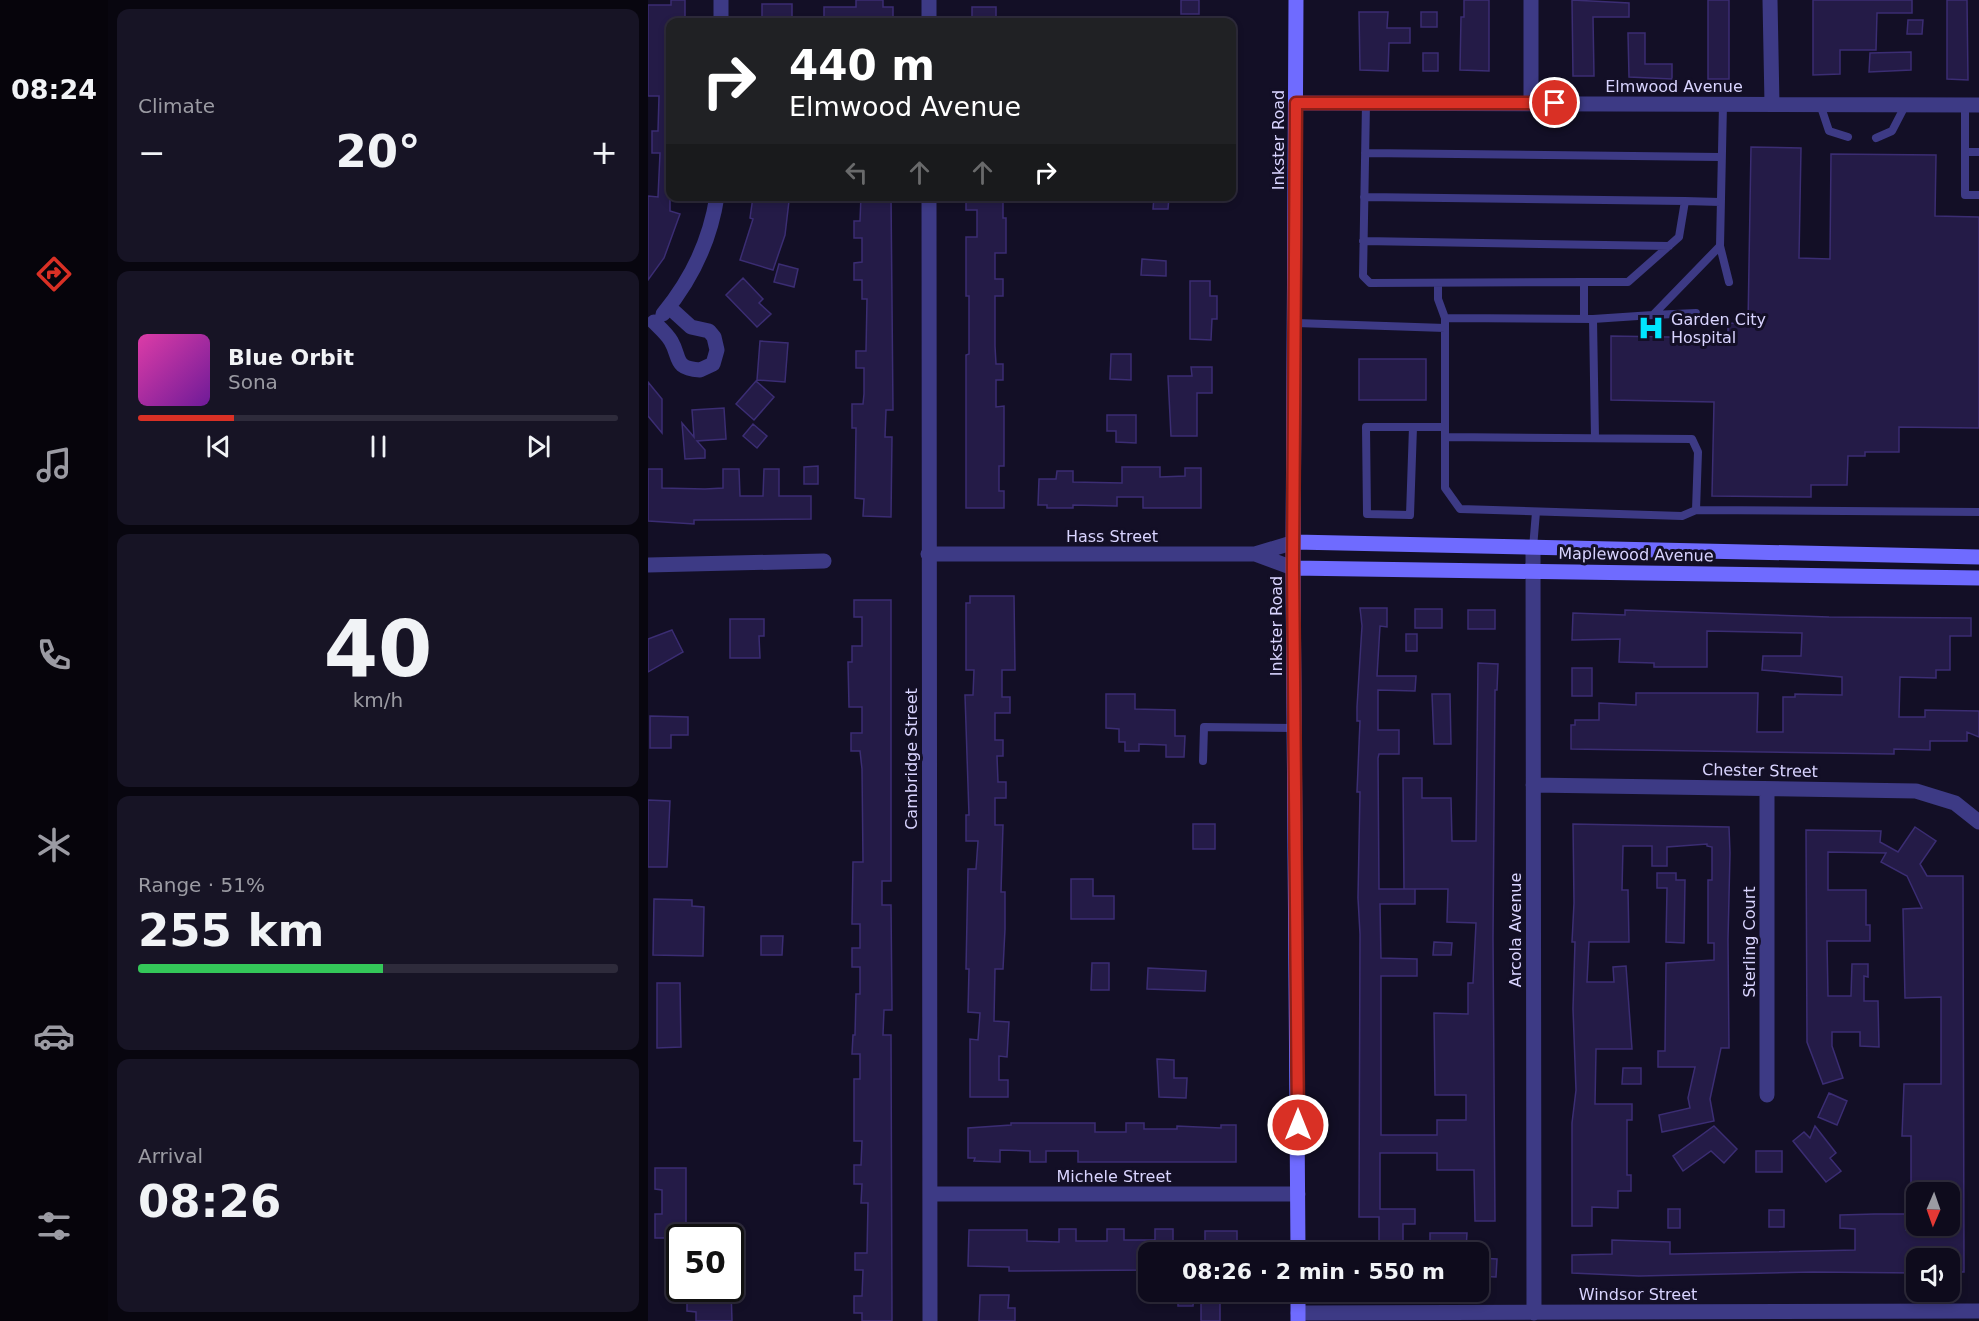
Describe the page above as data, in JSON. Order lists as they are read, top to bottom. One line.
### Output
{"streets":{"street":["Elmwood Avenue","Inkster Road","Hass Street","Maplewood Avenue","Cambridge Street","Chester Street","Arcola Avenue","Sterling Court","Michele Street","Windsor Street"]},"crossings":[["Elmwood Avenue","Inkster Road"],["Inkster Road","Hass Street"],["Inkster Road","Maplewood Avenue"],["Inkster Road","Michele Street"],["Hass Street","Maplewood Avenue"],["Hass Street","Cambridge Street"],["Maplewood Avenue","Arcola Avenue"],["Cambridge Street","Michele Street"],["Chester Street","Arcola Avenue"],["Chester Street","Sterling Court"],["Arcola Avenue","Windsor Street"]],"places":{"hospital":["Garden City Hospital"]},"north":"bottom","page":{"tabs":"08:24","tile":["Climate",["40","km/h"],["Range · 51%","255 km"],["Arrival","08:26"]],"turn":["440 m","Elmwood Avenue"],"heat":["−","20°","+"],"song":["Blue Orbit","Sona"],"limit":"50","trip":"08:26 · 2 min · 550 m"}}
